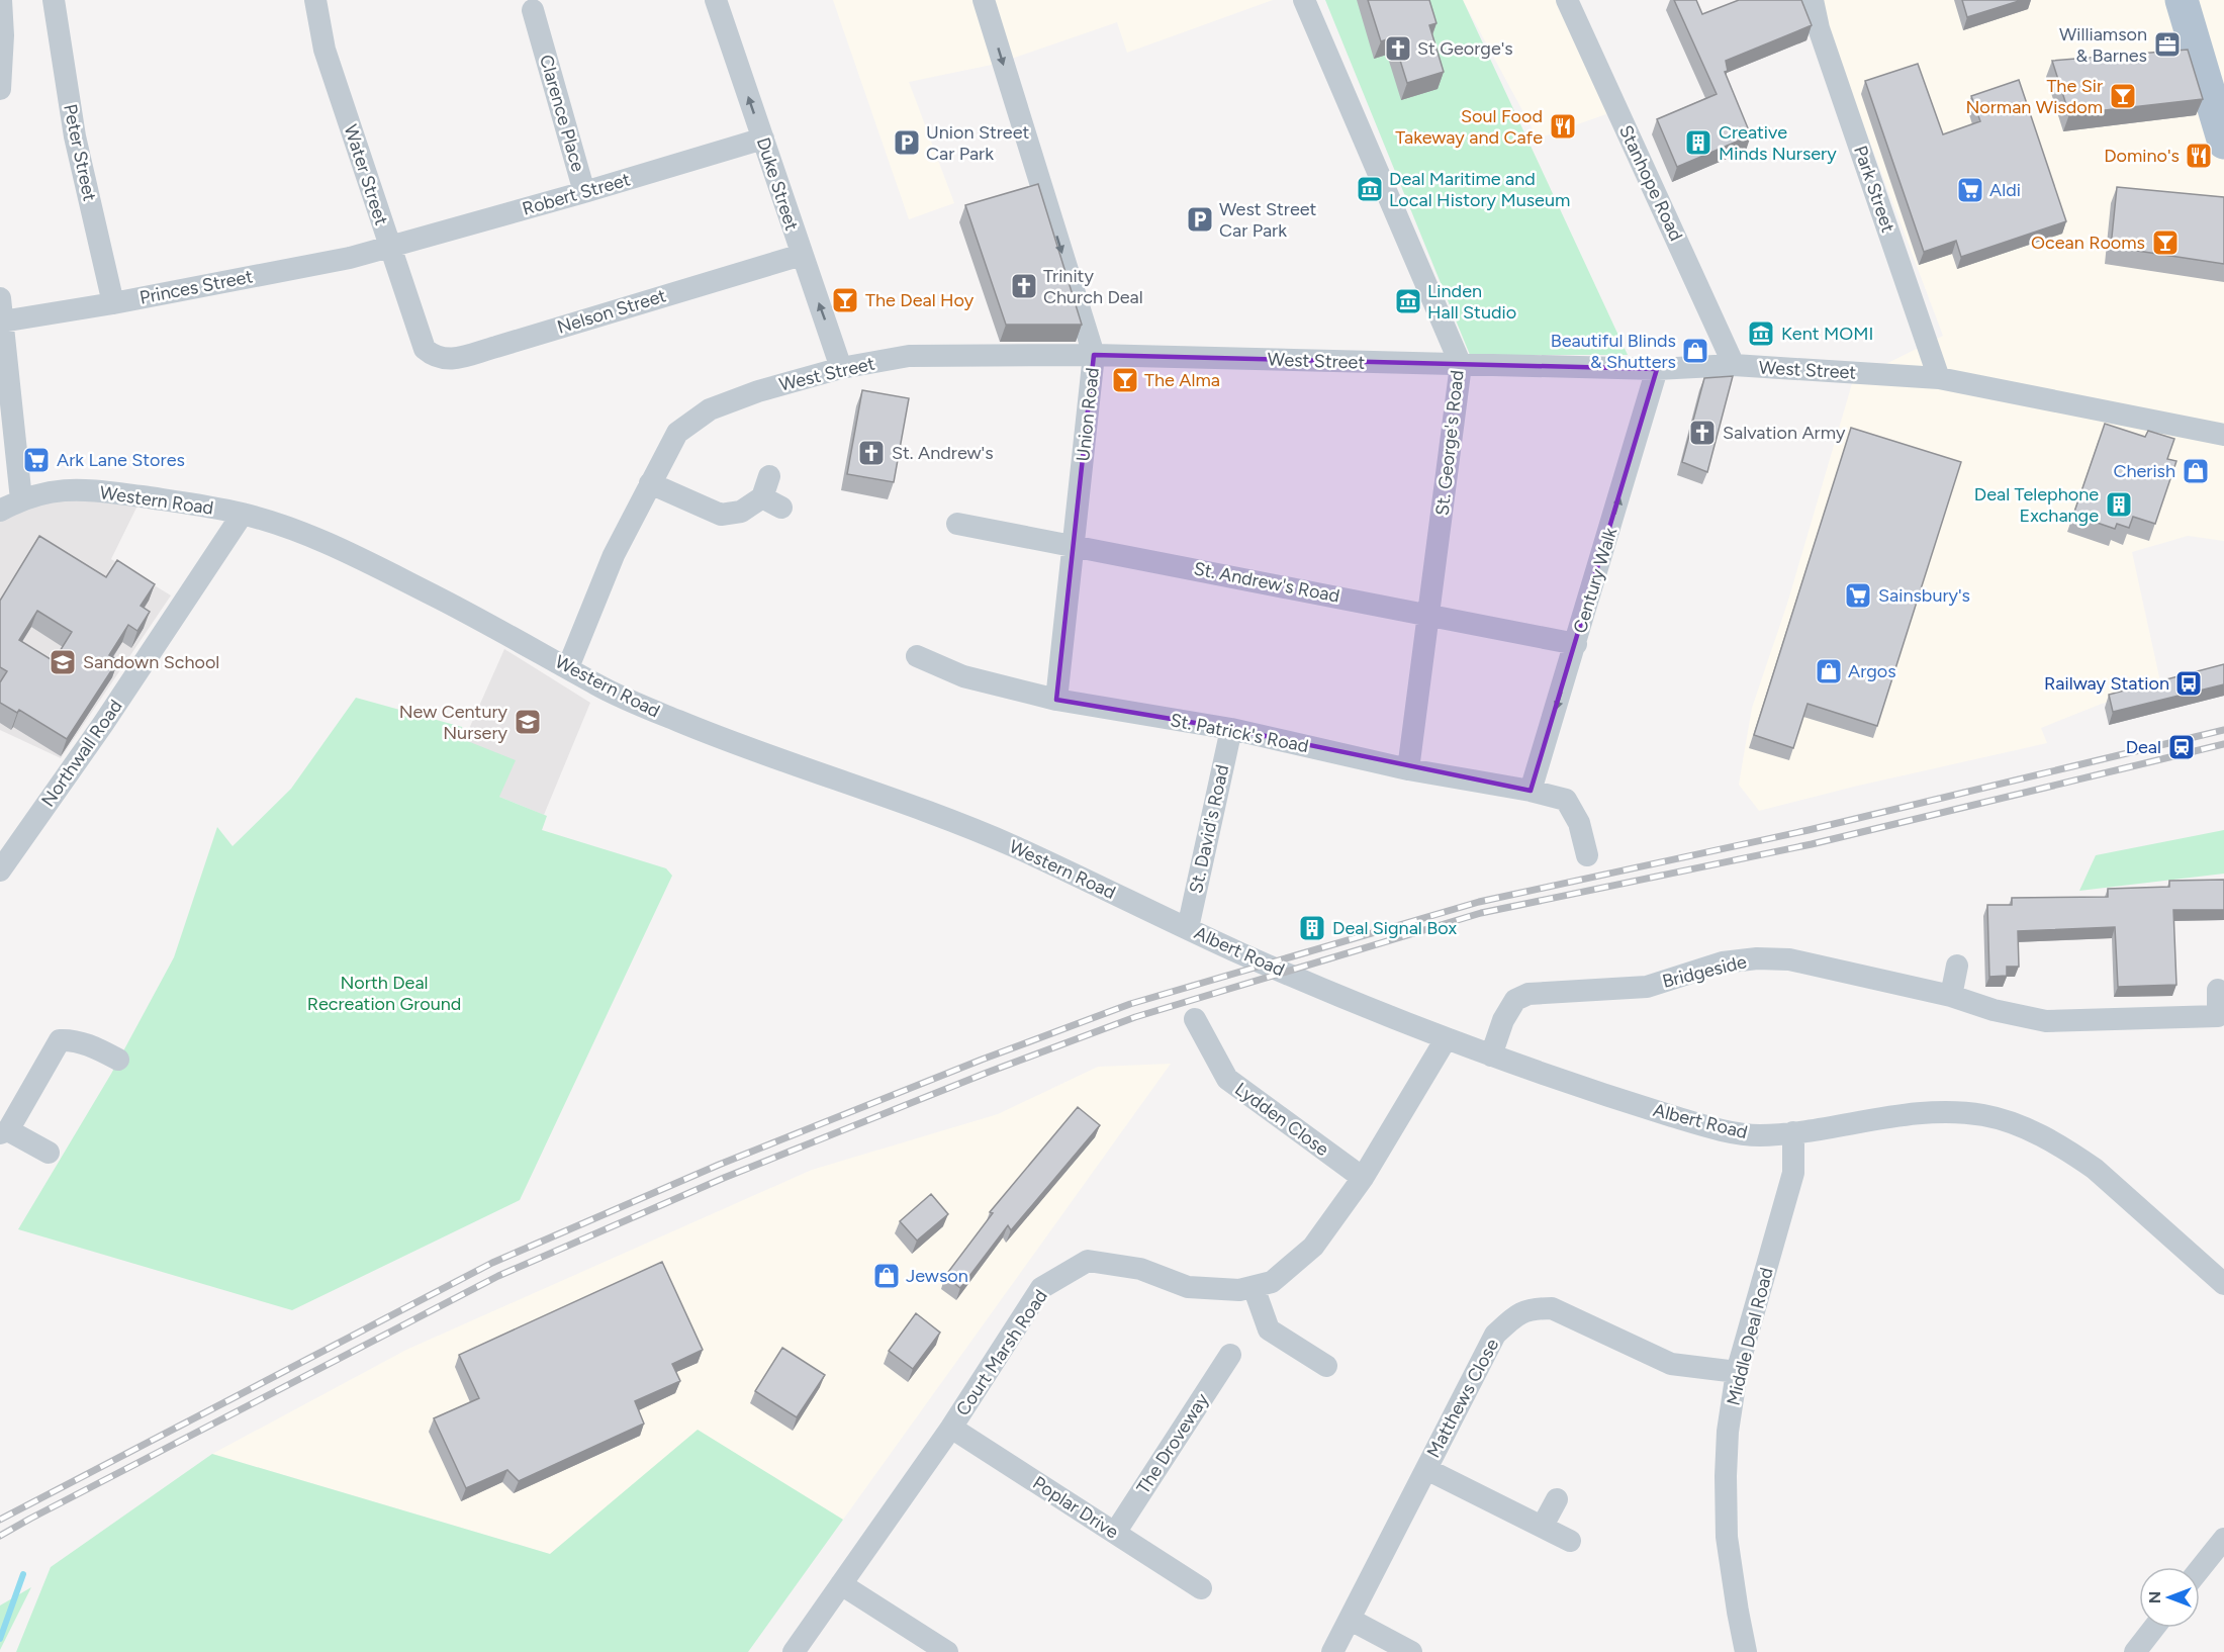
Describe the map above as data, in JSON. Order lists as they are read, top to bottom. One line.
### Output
{"streets":{"street":["Clarence Place","Peter Street","Water Street","Stanhope Road","Duke Street","Park Street","Robert Street","Princes Street","Nelson Street","West Street","Union Road","St. George's Road","Western Road","Century Walk","St. Andrew's Road","St. Patrick's Road","Northwall Road","St. David's Road","Albert Road","Bridgeside","Lydden Close","Middle Deal Road","Court Marsh Road","Matthews Close","The Droveway","Poplar Drive"]},"crossings":[["Clarence Place","Robert Street"],["Peter Street","Princes Street"],["Water Street","Robert Street"],["Water Street","Princes Street"],["Water Street","Nelson Street"],["Stanhope Road","West Street"],["Duke Street","Robert Street"],["Duke Street","Nelson Street"],["Duke Street","West Street"],["Park Street","West Street"],["Robert Street","Princes Street"],["West Street","Union Road"],["West Street","St. George's Road"],["West Street","Western Road"],["West Street","Century Walk"],["Union Road","St. Andrew's Road"],["Union Road","St. Patrick's Road"],["St. George's Road","St. Andrew's Road"],["St. George's Road","St. Patrick's Road"],["Western Road","Northwall Road"],["Western Road","St. David's Road"],["Western Road","Albert Road"],["Century Walk","St. Andrew's Road"],["Century Walk","St. Patrick's Road"],["St. Patrick's Road","St. David's Road"],["St. David's Road","Albert Road"],["Albert Road","Bridgeside"],["Albert Road","Middle Deal Road"],["Albert Road","Court Marsh Road"],["Lydden Close","Court Marsh Road"],["Middle Deal Road","Matthews Close"],["Court Marsh Road","Poplar Drive"],["The Droveway","Poplar Drive"]],"one_way":["Duke Street","Union Road"],"parks":["North Deal Recreation Ground"],"places":{"office":["Williamson & Barnes"],"church":["St George's","Trinity Church Deal","Salvation Army","St. Andrew's"],"bar":["The Sir Norman Wisdom","Ocean Rooms","The Deal Hoy","The Alma"],"restaurant":["Soul Food Takeway and Cafe","Domino's"],"parking":["Union Street Car Park","West Street Car Park"],"building":["Creative Minds Nursery","Deal Telephone Exchange","Deal Signal Box"],"museum":["Deal Maritime and Local History Museum","Linden Hall Studio","Kent MOMI"],"supermarket":["Aldi","Ark Lane Stores","Sainsbury's"],"shop":["Beautiful Blinds & Shutters","Cherish","Argos","Jewson"],"school or university":["Sandown School","New Century Nursery"],"bus stop":["Railway Station"],"station":["Deal"]},"north":"left"}
